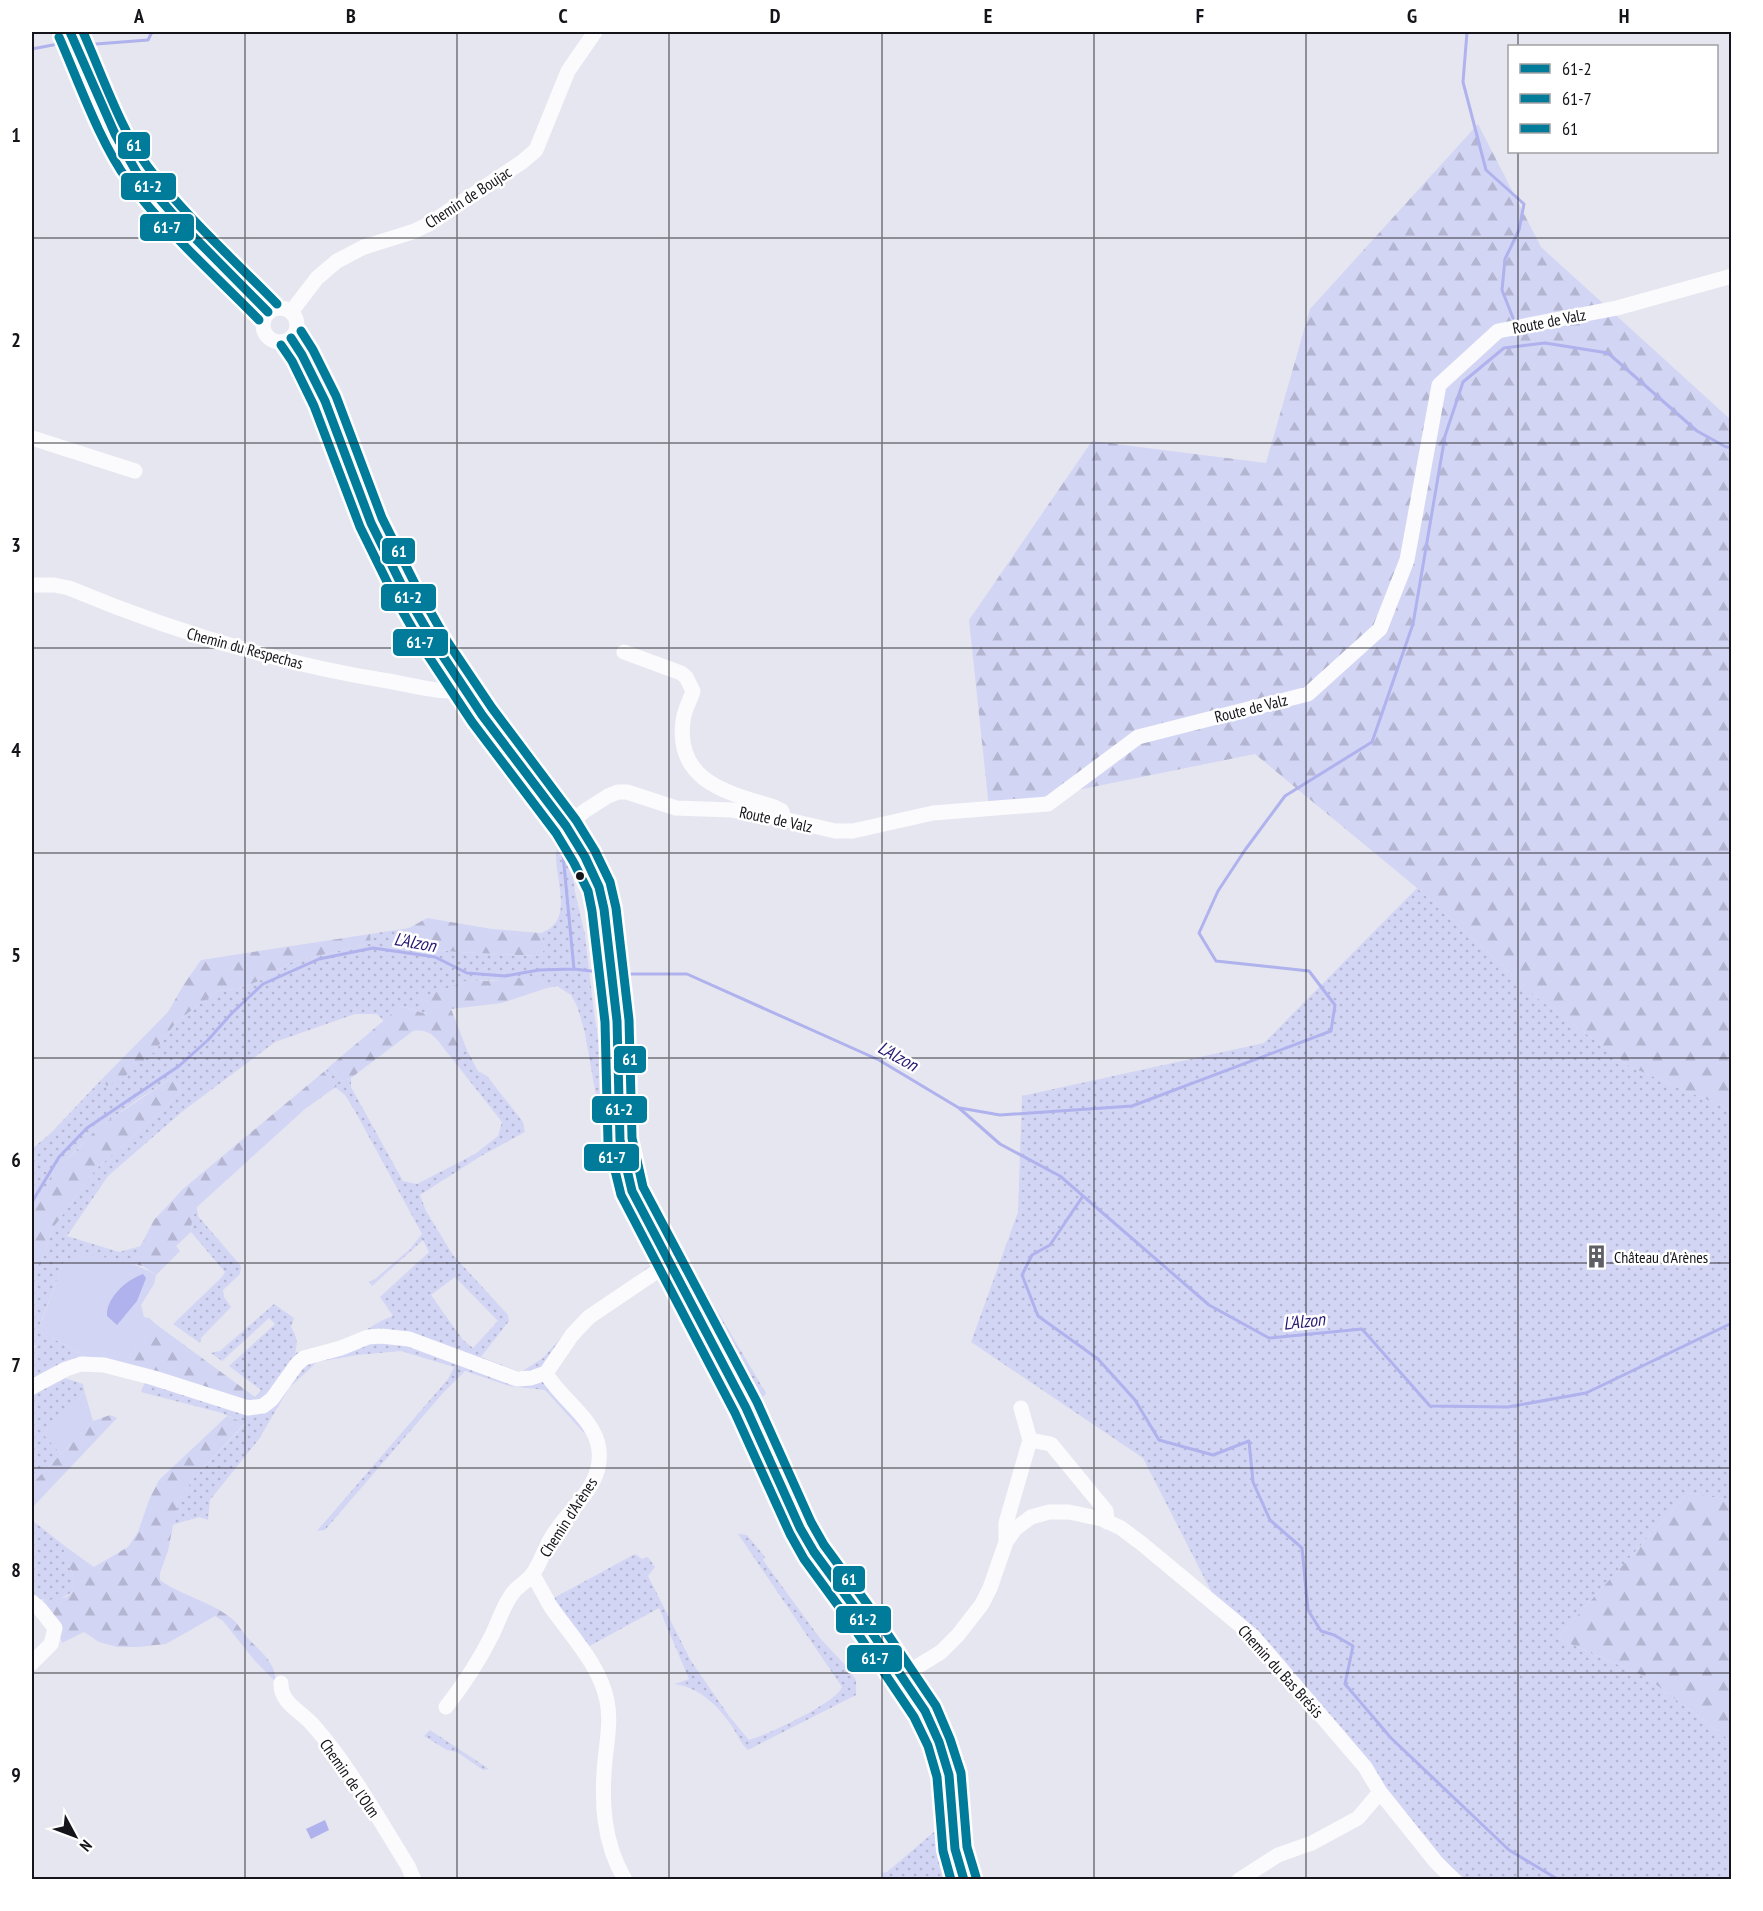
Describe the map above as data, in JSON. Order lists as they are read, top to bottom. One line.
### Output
{"streets":{"street":["Chemin de Boujac","Route de Valz","Chemin du Respechas","Chemin d'Arènes","Chemin du Bas Brésis","Chemin de l'Olm"]},"water":["L'Alzon"],"places":{"building":["Château d'Arènes"]},"lines":["transit line 61-2","transit line 61","transit line 61-7"],"legend":["61-2","61-7","61"],"north":"bottom right","grid":{"columns":["A","B","C","D","E","F","G","H"],"rows":["1","2","3","4","5","6","7","8","9"]}}
